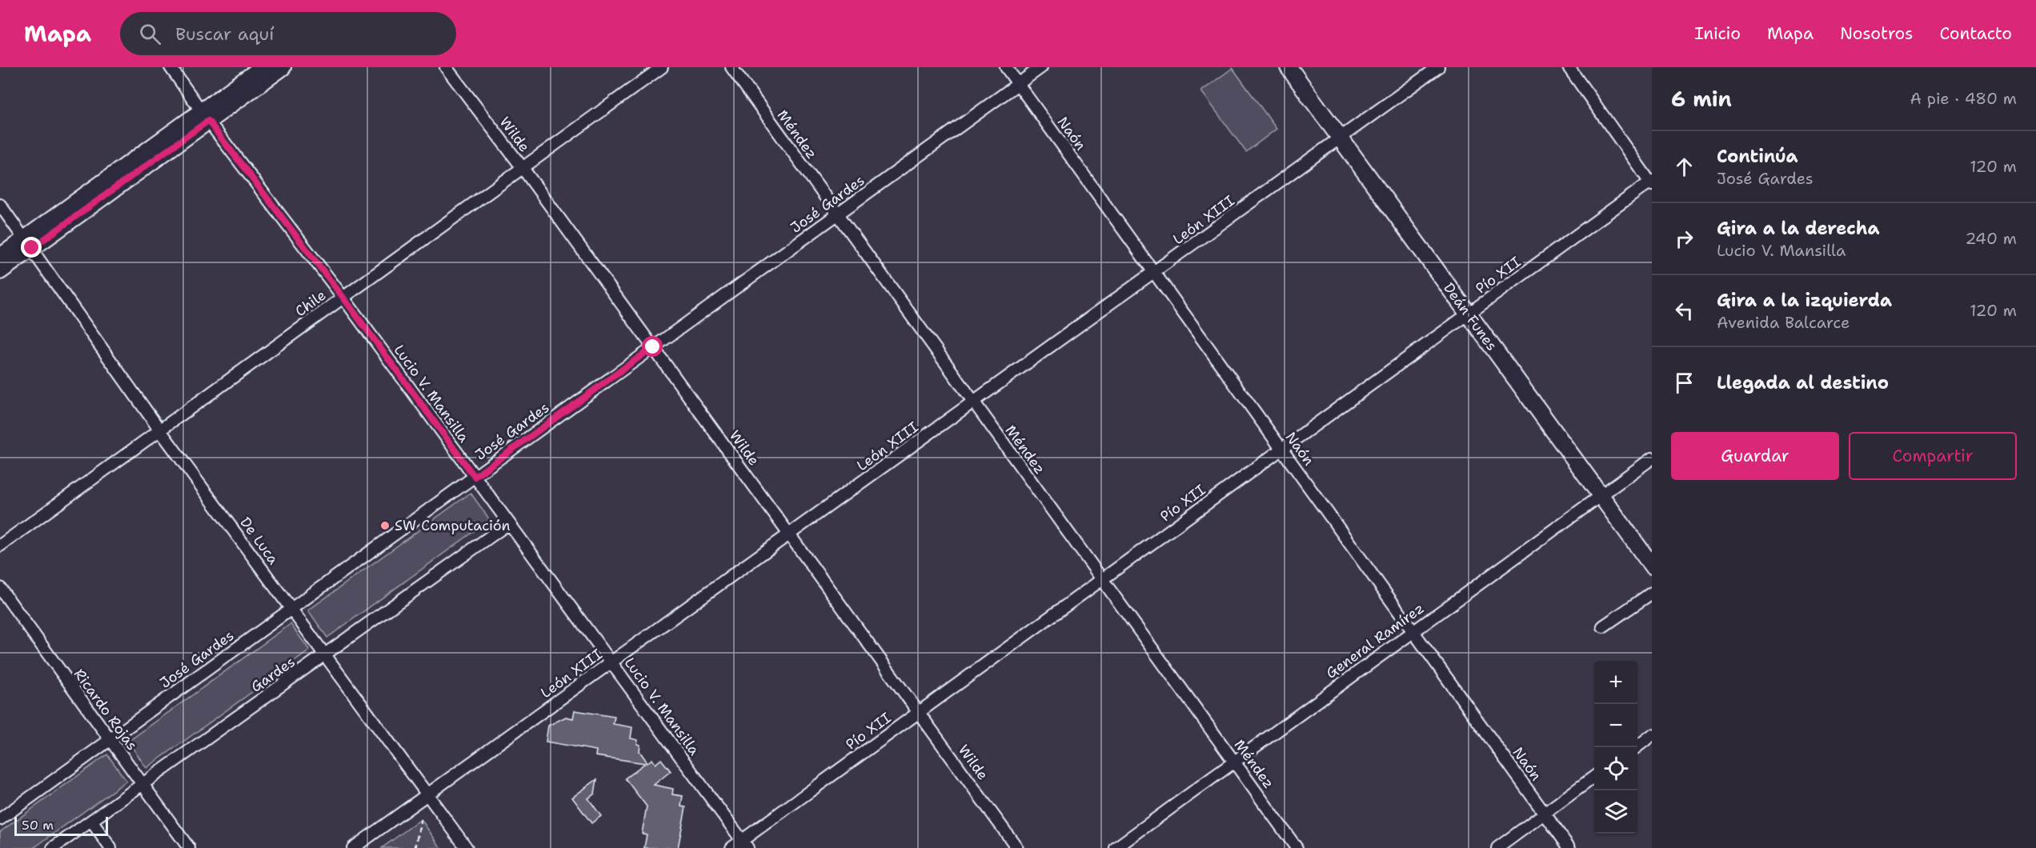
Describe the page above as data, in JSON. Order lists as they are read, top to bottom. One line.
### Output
{"streets":{"street":["Naón","Wilde","Méndez","José Gardes","León XIII","Pío XII","Chile","Deán Funes","Lucio V. Mansilla","De Luca","General Ramírez","Gardes","Ricardo Rojas"]},"crossings":[["Naón","José Gardes"],["Naón","León XIII"],["Naón","Pío XII"],["Naón","General Ramírez"],["Wilde","José Gardes"],["Wilde","León XIII"],["Wilde","Pío XII"],["Wilde","Chile"],["Méndez","José Gardes"],["Méndez","León XIII"],["Méndez","Pío XII"],["Méndez","General Ramírez"],["José Gardes","Lucio V. Mansilla"],["José Gardes","De Luca"],["José Gardes","Ricardo Rojas"],["León XIII","Deán Funes"],["León XIII","Lucio V. Mansilla"],["León XIII","De Luca"],["Pío XII","Deán Funes"],["Pío XII","Lucio V. Mansilla"],["Chile","Lucio V. Mansilla"],["Chile","De Luca"],["Deán Funes","General Ramírez"],["Lucio V. Mansilla","Gardes"],["De Luca","Gardes"],["Gardes","Ricardo Rojas"]],"places":["SW Computación"],"scale_bar":"50 m","page":{"header":"Mapa","search":"Buscar aquí","nav":["Inicio","Mapa","Nosotros","Contacto"],"heading":["6 min","A pie · 480 m"],"list":[["Continúa","José Gardes","120 m"],["Gira a la derecha","Lucio V. Mansilla","240 m"],["Gira a la izquierda","Avenida Balcarce","120 m"],"Llegada al destino"],"buttons":["Guardar","Compartir"],"map_buttons":["+","−"],"scale":"50 m"}}
